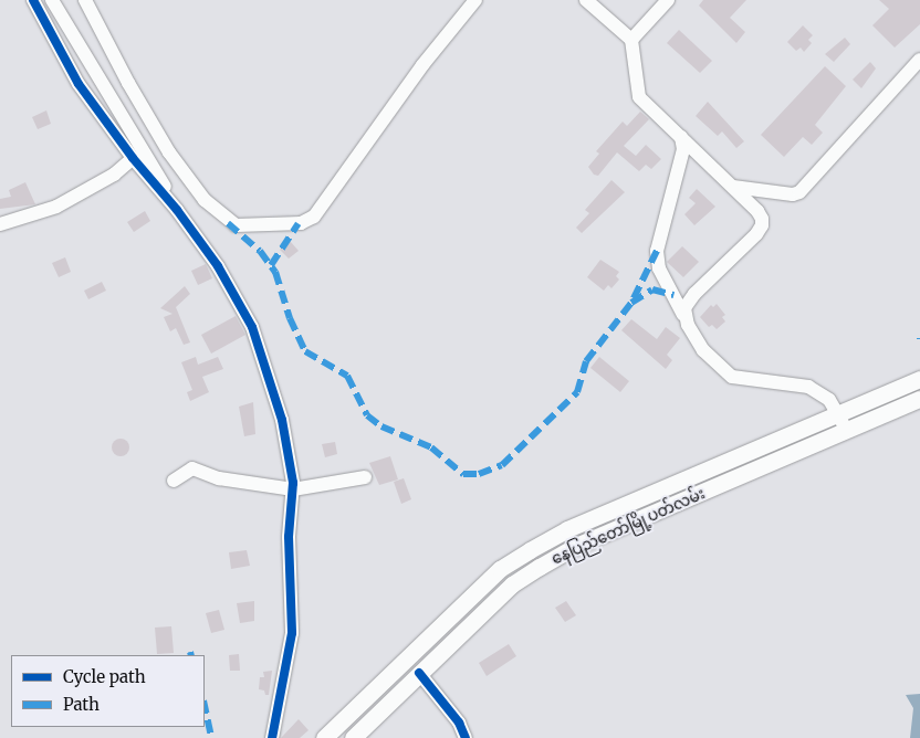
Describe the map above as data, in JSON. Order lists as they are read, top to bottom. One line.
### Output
{"streets":{"main road":["နေပြည်တော်မြို့ပတ်လမ်း"]},"legend":["Cycle path","Path"]}
